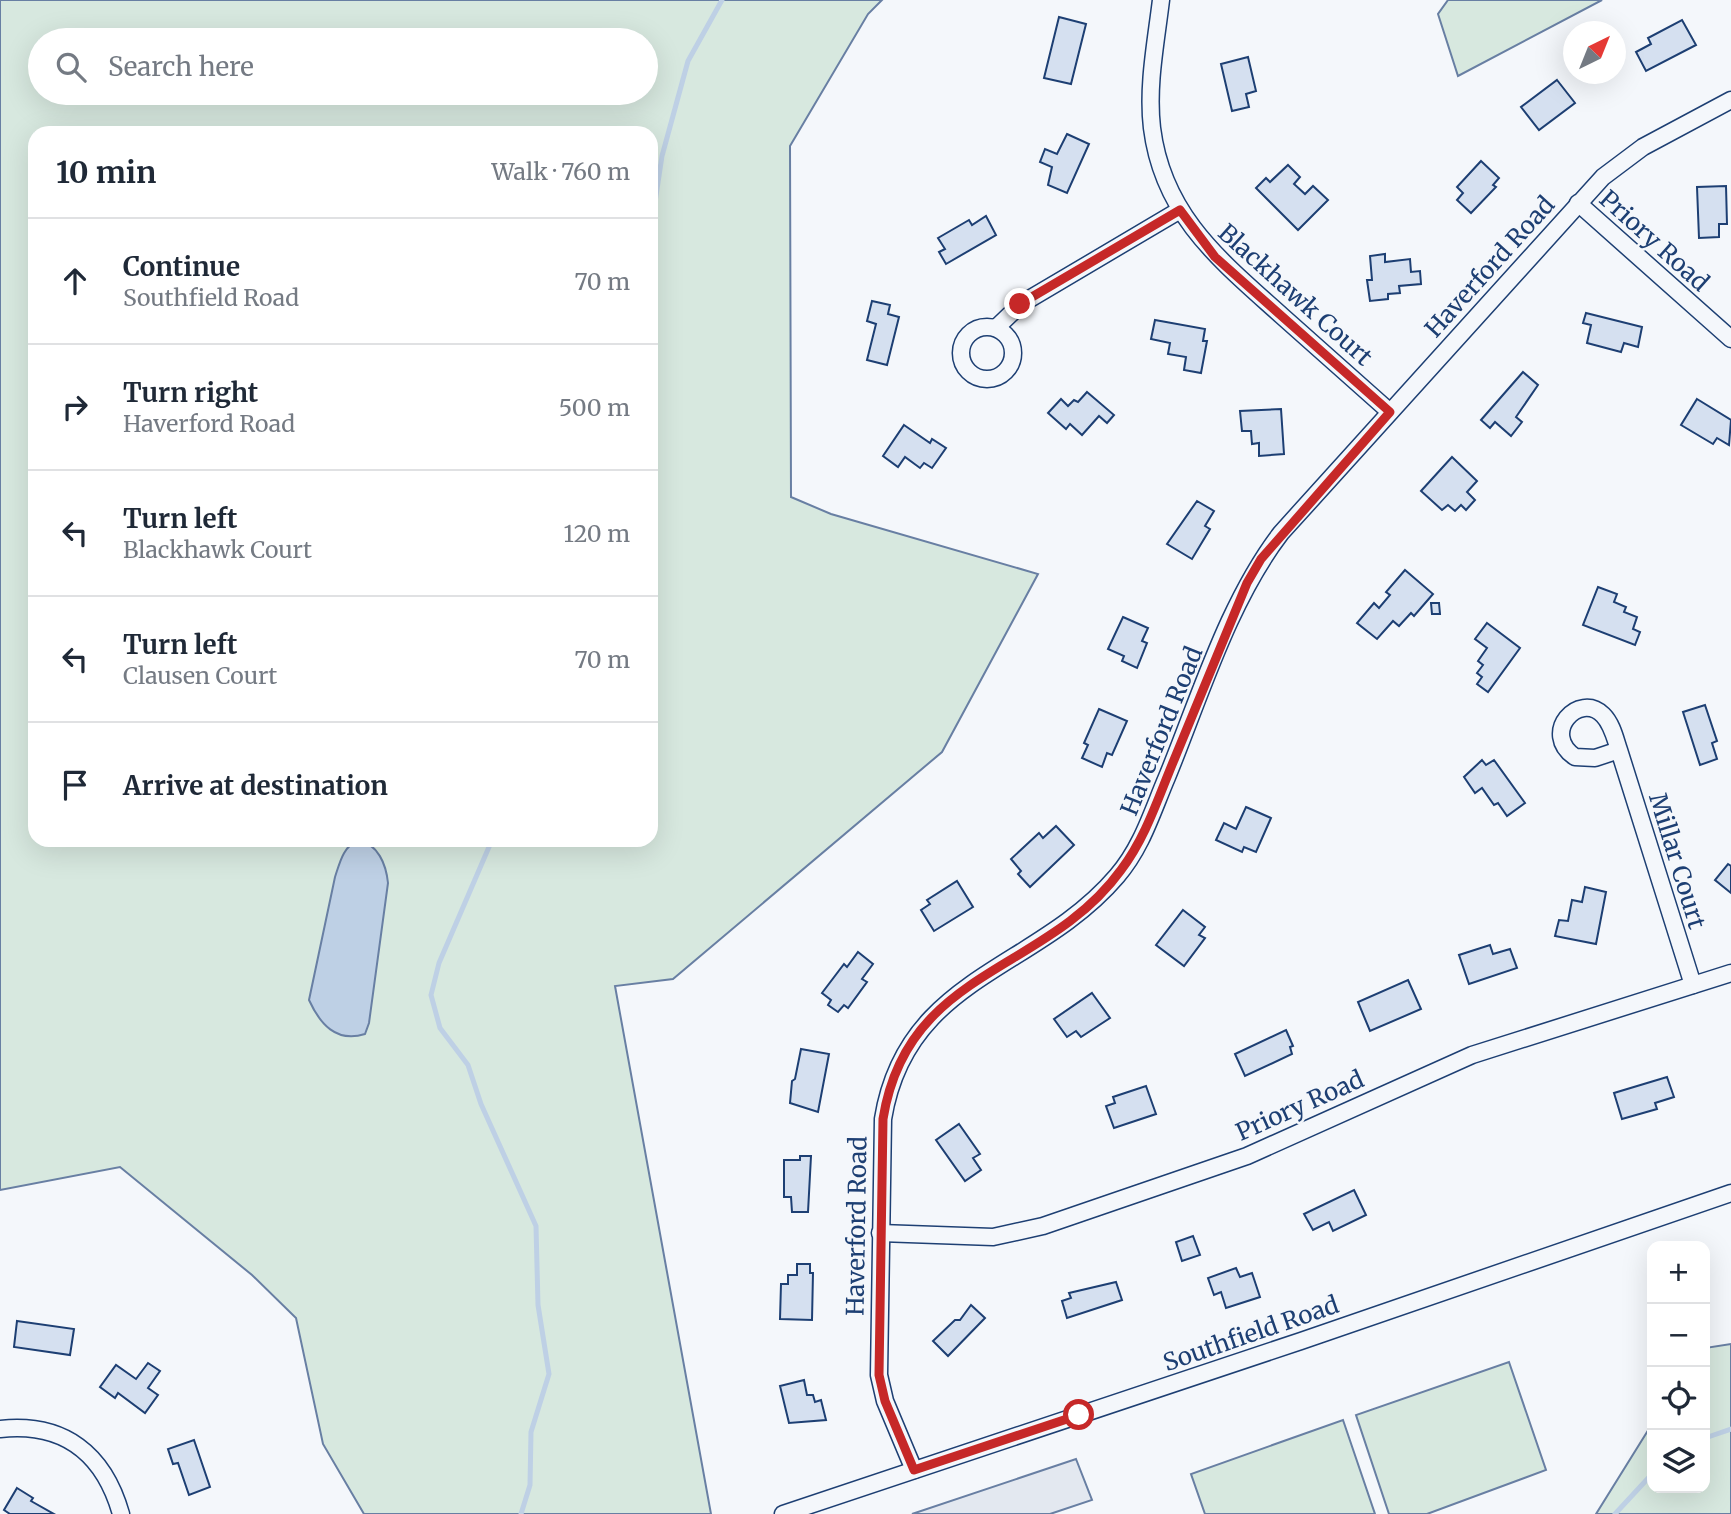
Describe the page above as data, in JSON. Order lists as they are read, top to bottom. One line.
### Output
{"streets":{"street":["Priory Road","Haverford Road","Blackhawk Court","Millar Court","Southfield Road"]},"crossings":[["Priory Road","Haverford Road"],["Priory Road","Millar Court"],["Haverford Road","Blackhawk Court"],["Haverford Road","Southfield Road"]],"north":"top right","page":{"search":"Search here","heading":["10 min","Walk · 760 m"],"list":[["Continue","Southfield Road","70 m"],["Turn right","Haverford Road","500 m"],["Turn left","Blackhawk Court","120 m"],["Turn left","Clausen Court","70 m"],"Arrive at destination"],"map_buttons":["+","−"]}}
